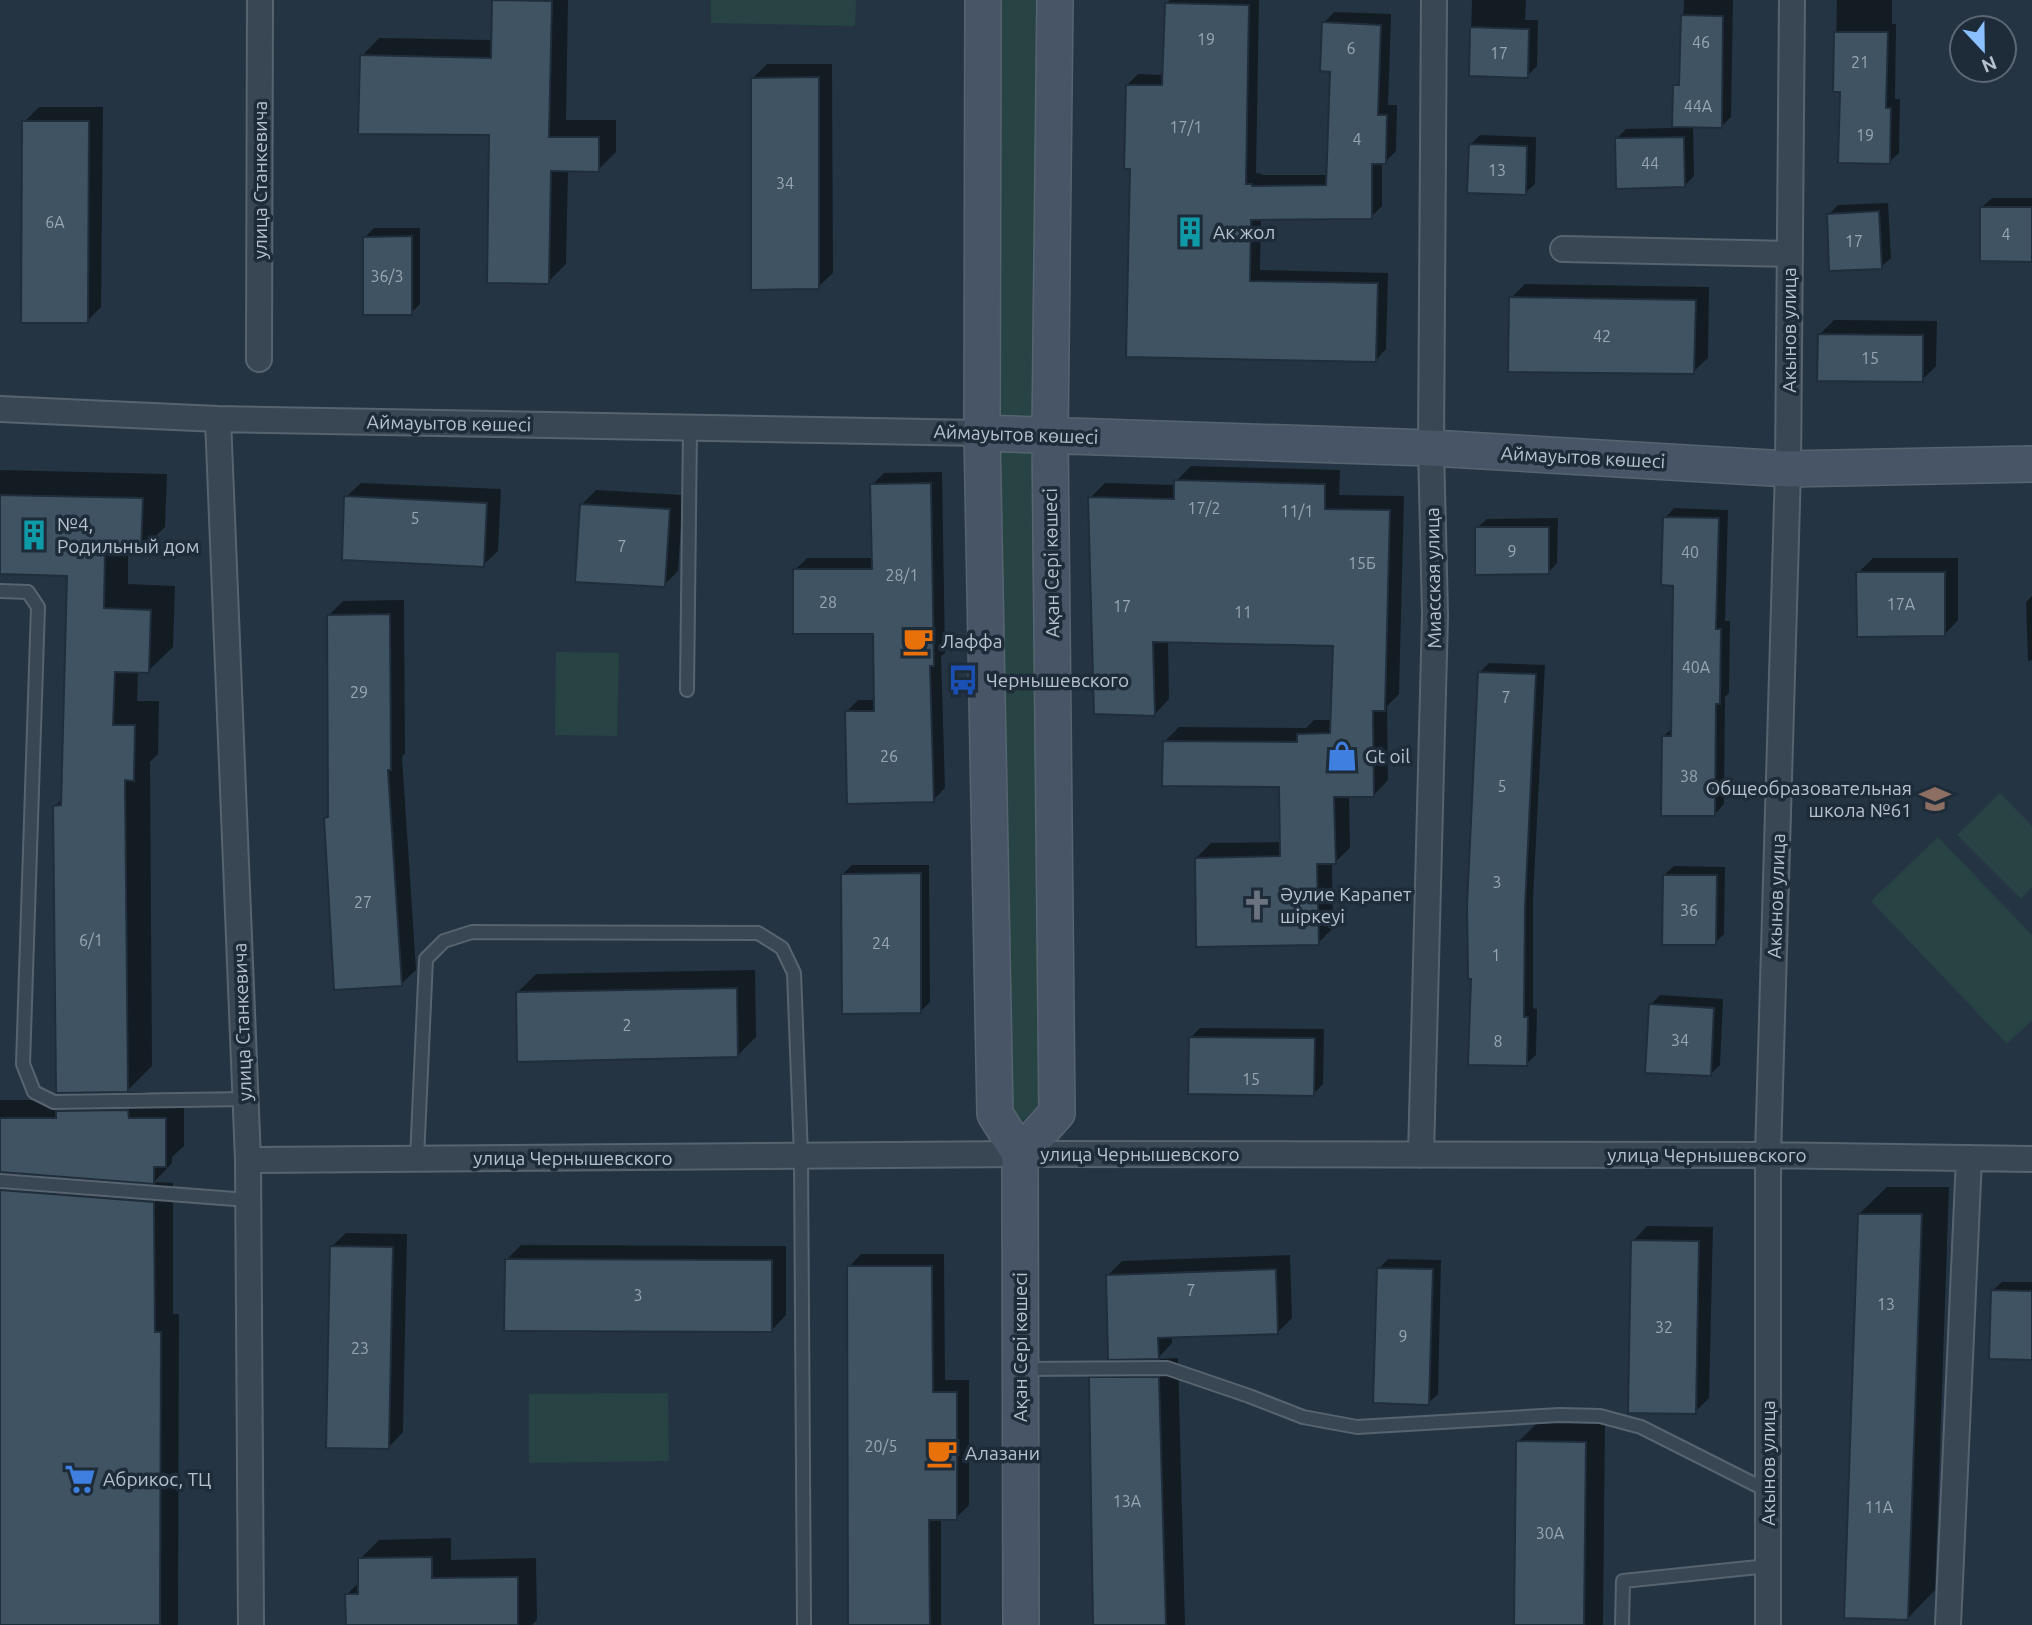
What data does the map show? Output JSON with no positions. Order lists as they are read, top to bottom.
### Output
{
  "streets": {
    "street": [
      "улица Станкевича",
      "Акынов улица",
      "Аймауытов көшесі",
      "Ақан Сері көшесі",
      "Миасская улица",
      "улица Чернышевского"
    ]
  },
  "crossings": [
    ["улица Станкевича", "Аймауытов көшесі"],
    ["улица Станкевича", "улица Чернышевского"],
    ["Акынов улица", "Аймауытов көшесі"],
    ["Акынов улица", "улица Чернышевского"],
    ["Аймауытов көшесі", "Ақан Сері көшесі"],
    ["Аймауытов көшесі", "Миасская улица"],
    ["Ақан Сері көшесі", "улица Чернышевского"],
    ["Миасская улица", "улица Чернышевского"]
  ],
  "places": {
    "building": ["Ак жол", "№4, Родильный дом"],
    "cafe": ["Лаффа", "Алазани"],
    "bus stop": ["Чернышевского"],
    "shop": ["Gt oil"],
    "school or university": ["Общеобразовательная школа №61"],
    "church": ["Әулие Карапет шіркеуі"],
    "supermarket": ["Абрикос, ТЦ"]
  },
  "house_numbers": [
    "19",
    "46",
    "6",
    "17",
    "21",
    "44А",
    "17/1",
    "19",
    "4",
    "44",
    "13",
    "34",
    "6А",
    "4",
    "17",
    "36/3",
    "42",
    "15",
    "17/2",
    "11/1",
    "5",
    "7",
    "9",
    "40",
    "15Б",
    "28/1",
    "28",
    "17А",
    "17",
    "11",
    "40А",
    "29",
    "7",
    "26",
    "38",
    "5",
    "3",
    "27",
    "36",
    "6/1",
    "24",
    "1",
    "2",
    "34",
    "8",
    "15",
    "7",
    "3",
    "13",
    "32",
    "9",
    "23",
    "20/5",
    "13А",
    "11А",
    "30А"
  ],
  "north": "bottom"
}
